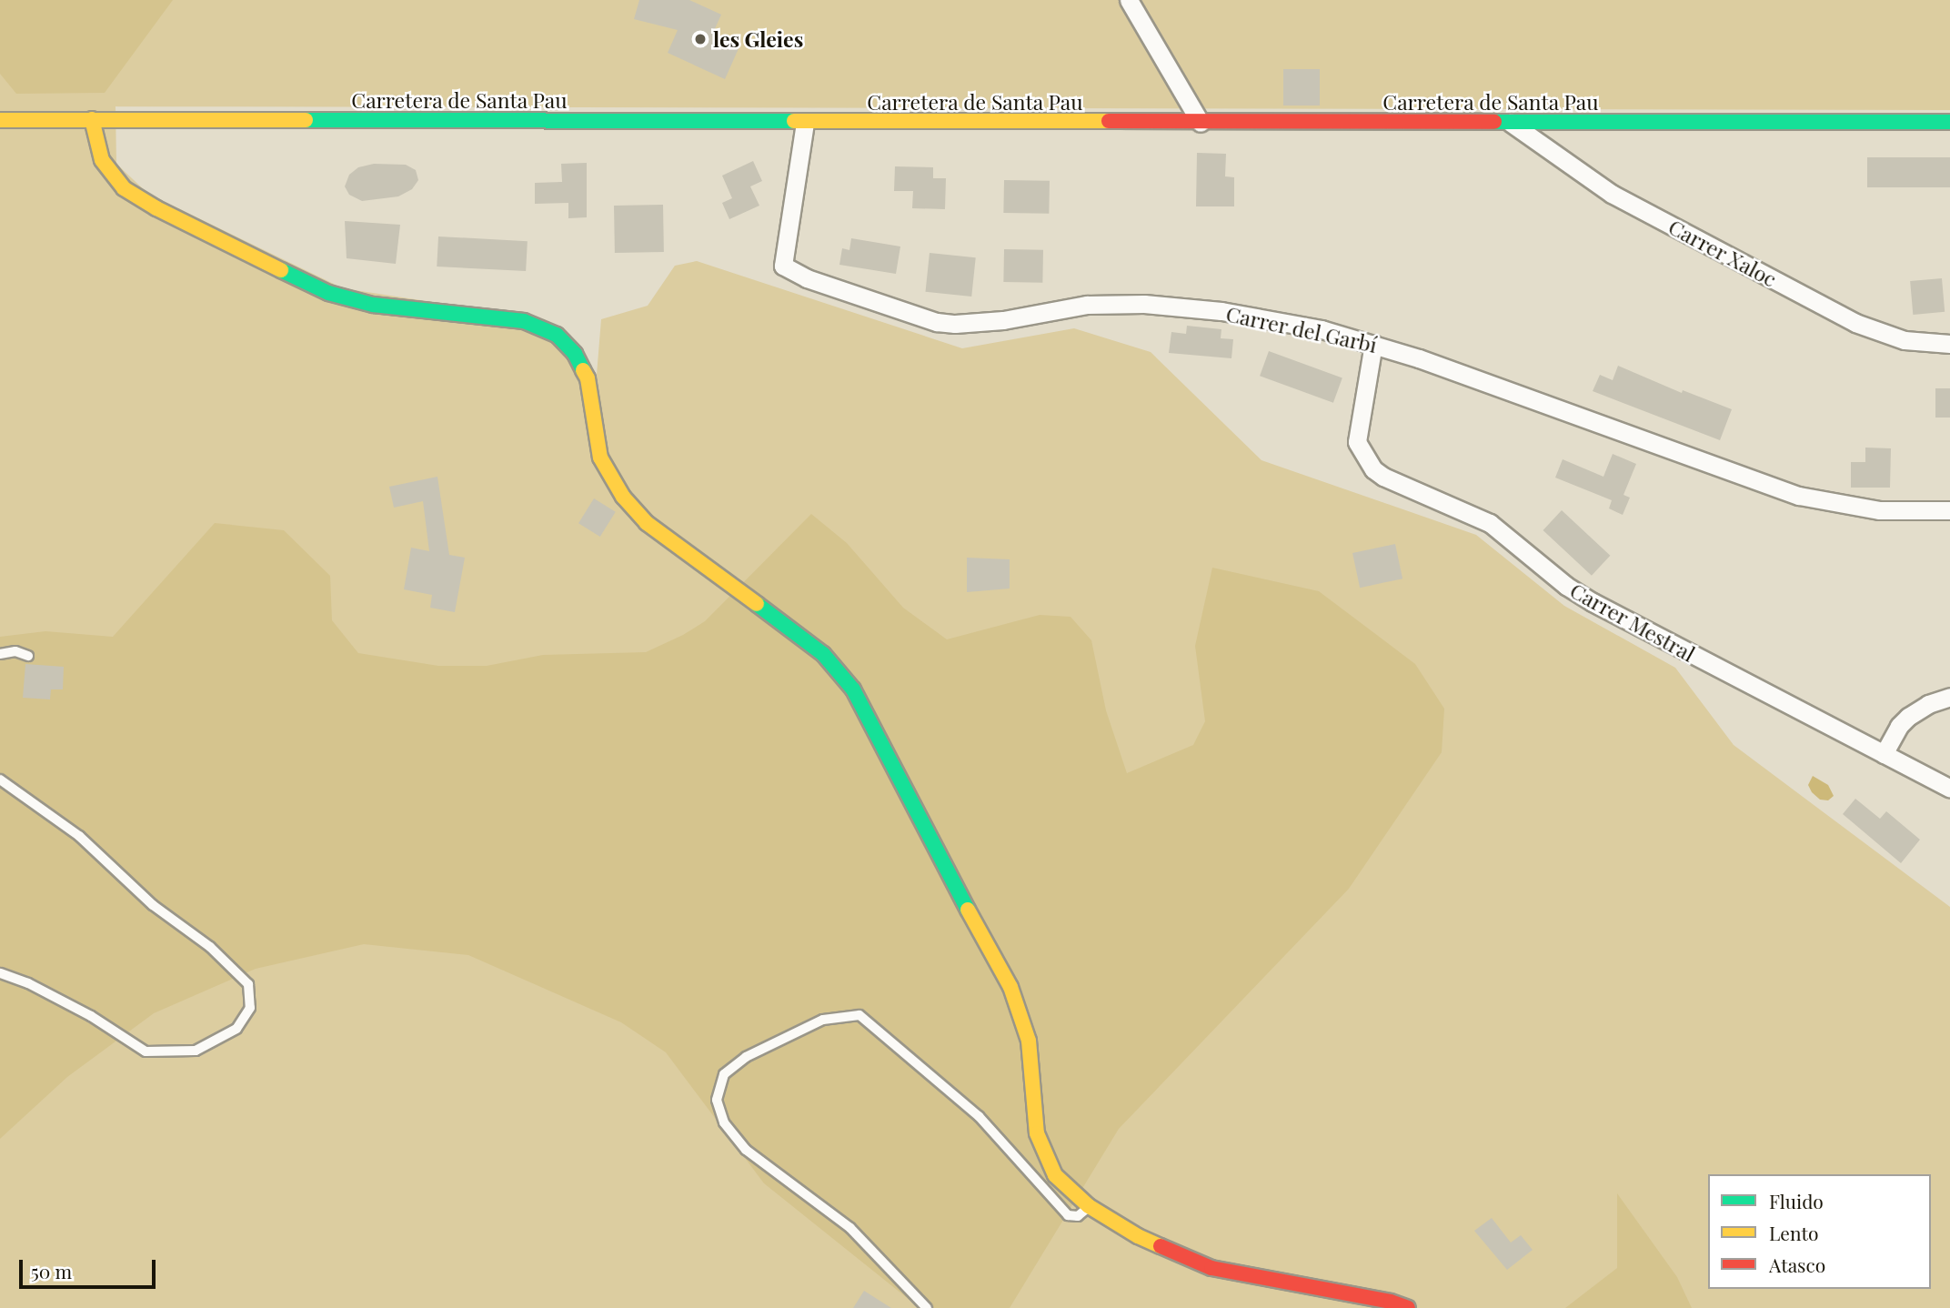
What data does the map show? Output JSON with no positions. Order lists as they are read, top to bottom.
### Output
{
  "streets": {
    "main road": ["Carretera de Santa Pau"],
    "street": ["Carrer Xaloc", "Carrer del Garbí", "Carrer Mestral"]
  },
  "crossings": [
    ["Carretera de Santa Pau", "Carrer Xaloc"],
    ["Carretera de Santa Pau", "Carrer del Garbí"],
    ["Carrer del Garbí", "Carrer Mestral"]
  ],
  "places": ["les Gleies"],
  "legend": ["Fluido", "Lento", "Atasco"],
  "scale_bar": "50 m"
}
